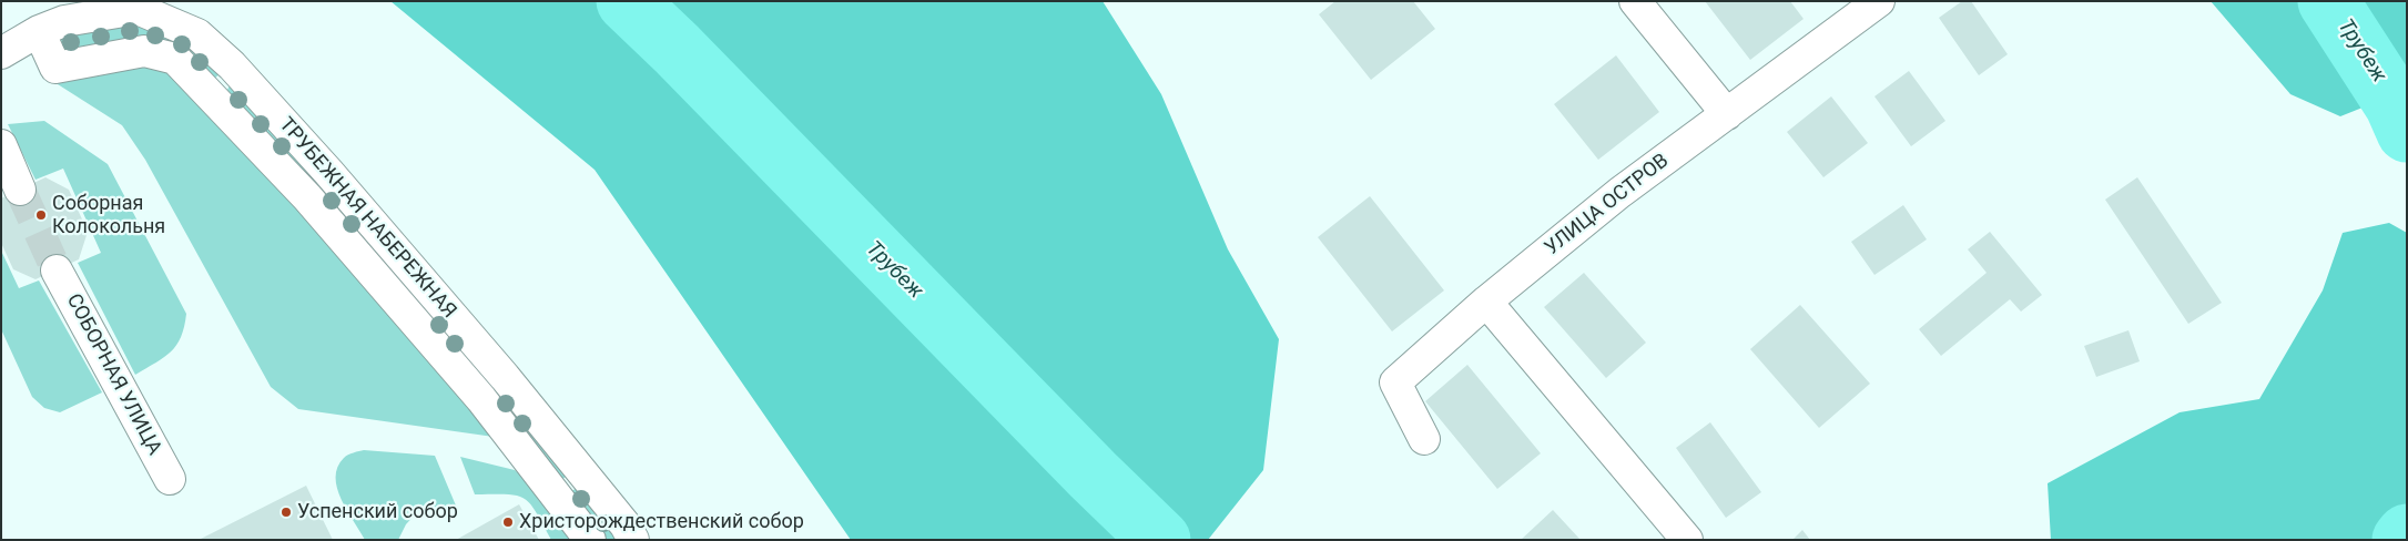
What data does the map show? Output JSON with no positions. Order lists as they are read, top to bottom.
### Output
{
  "streets": {
    "street": ["УЛИЦА ОСТРОВ", "ТРУБЕЖНАЯ НАБЕРЕЖНАЯ", "СОБОРНАЯ УЛИЦА"]
  },
  "water": ["Трубеж"],
  "places": ["Соборная Колокольня", "Успенский собор", "Христорождественский собор"]
}
